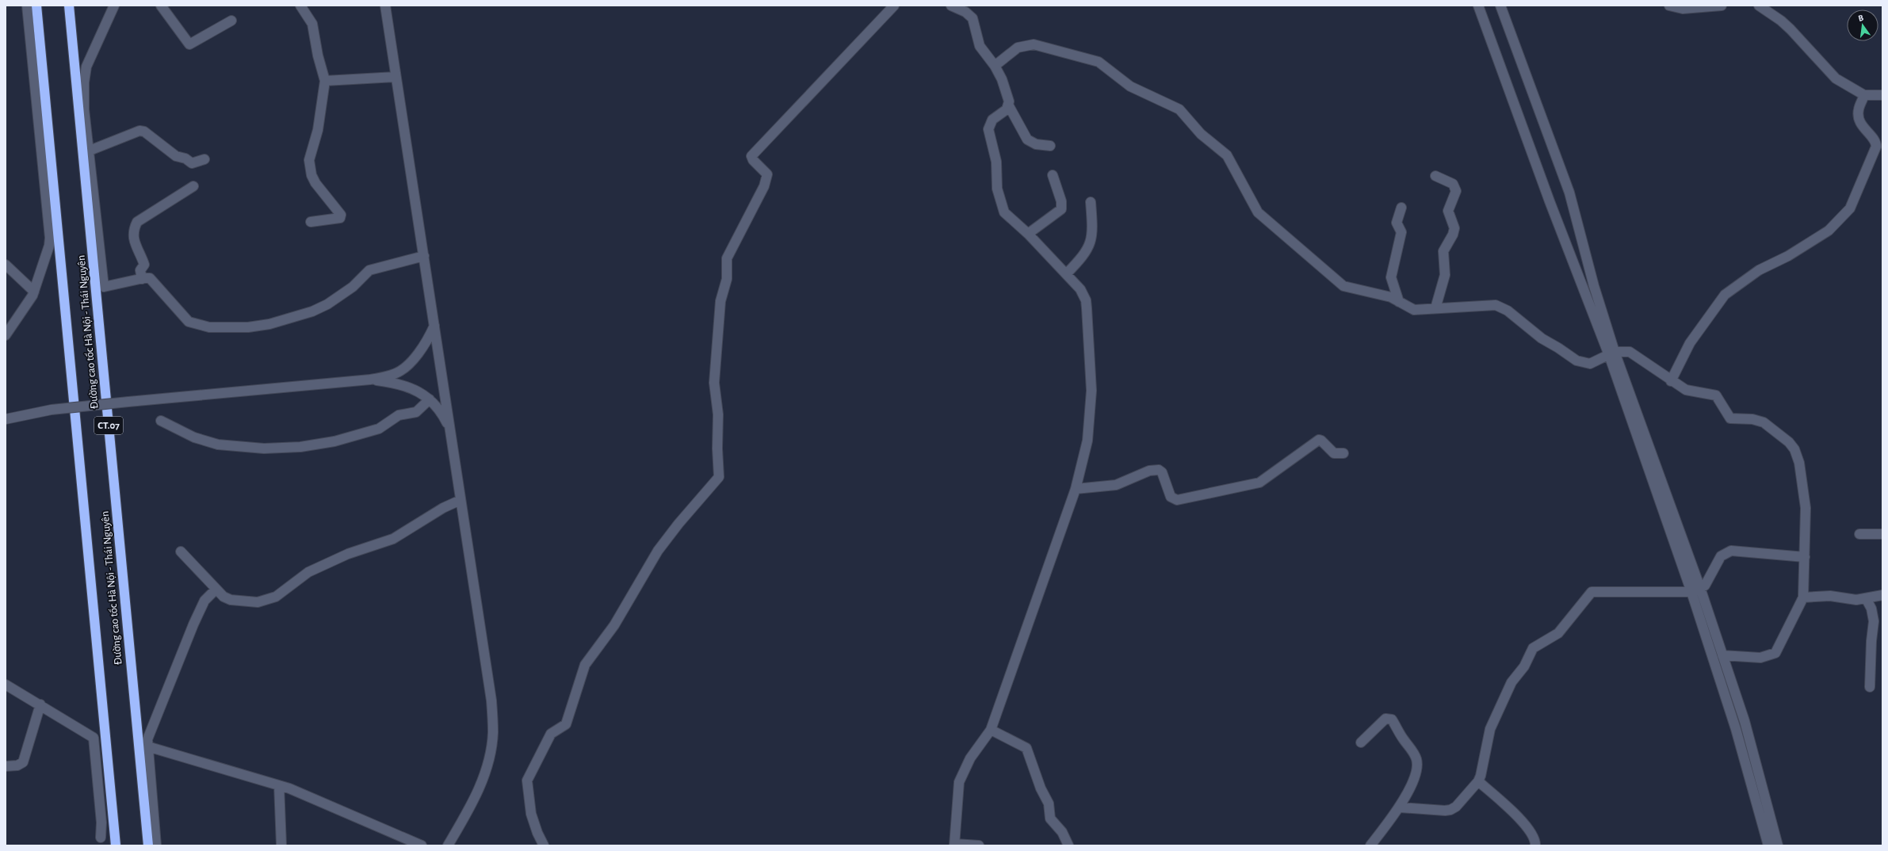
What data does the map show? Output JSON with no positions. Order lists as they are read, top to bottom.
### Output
{
  "streets": {
    "highway": ["Đường cao tốc Hà Nội - Thái Nguyên", "CT.07"]
  },
  "north": "top"
}
